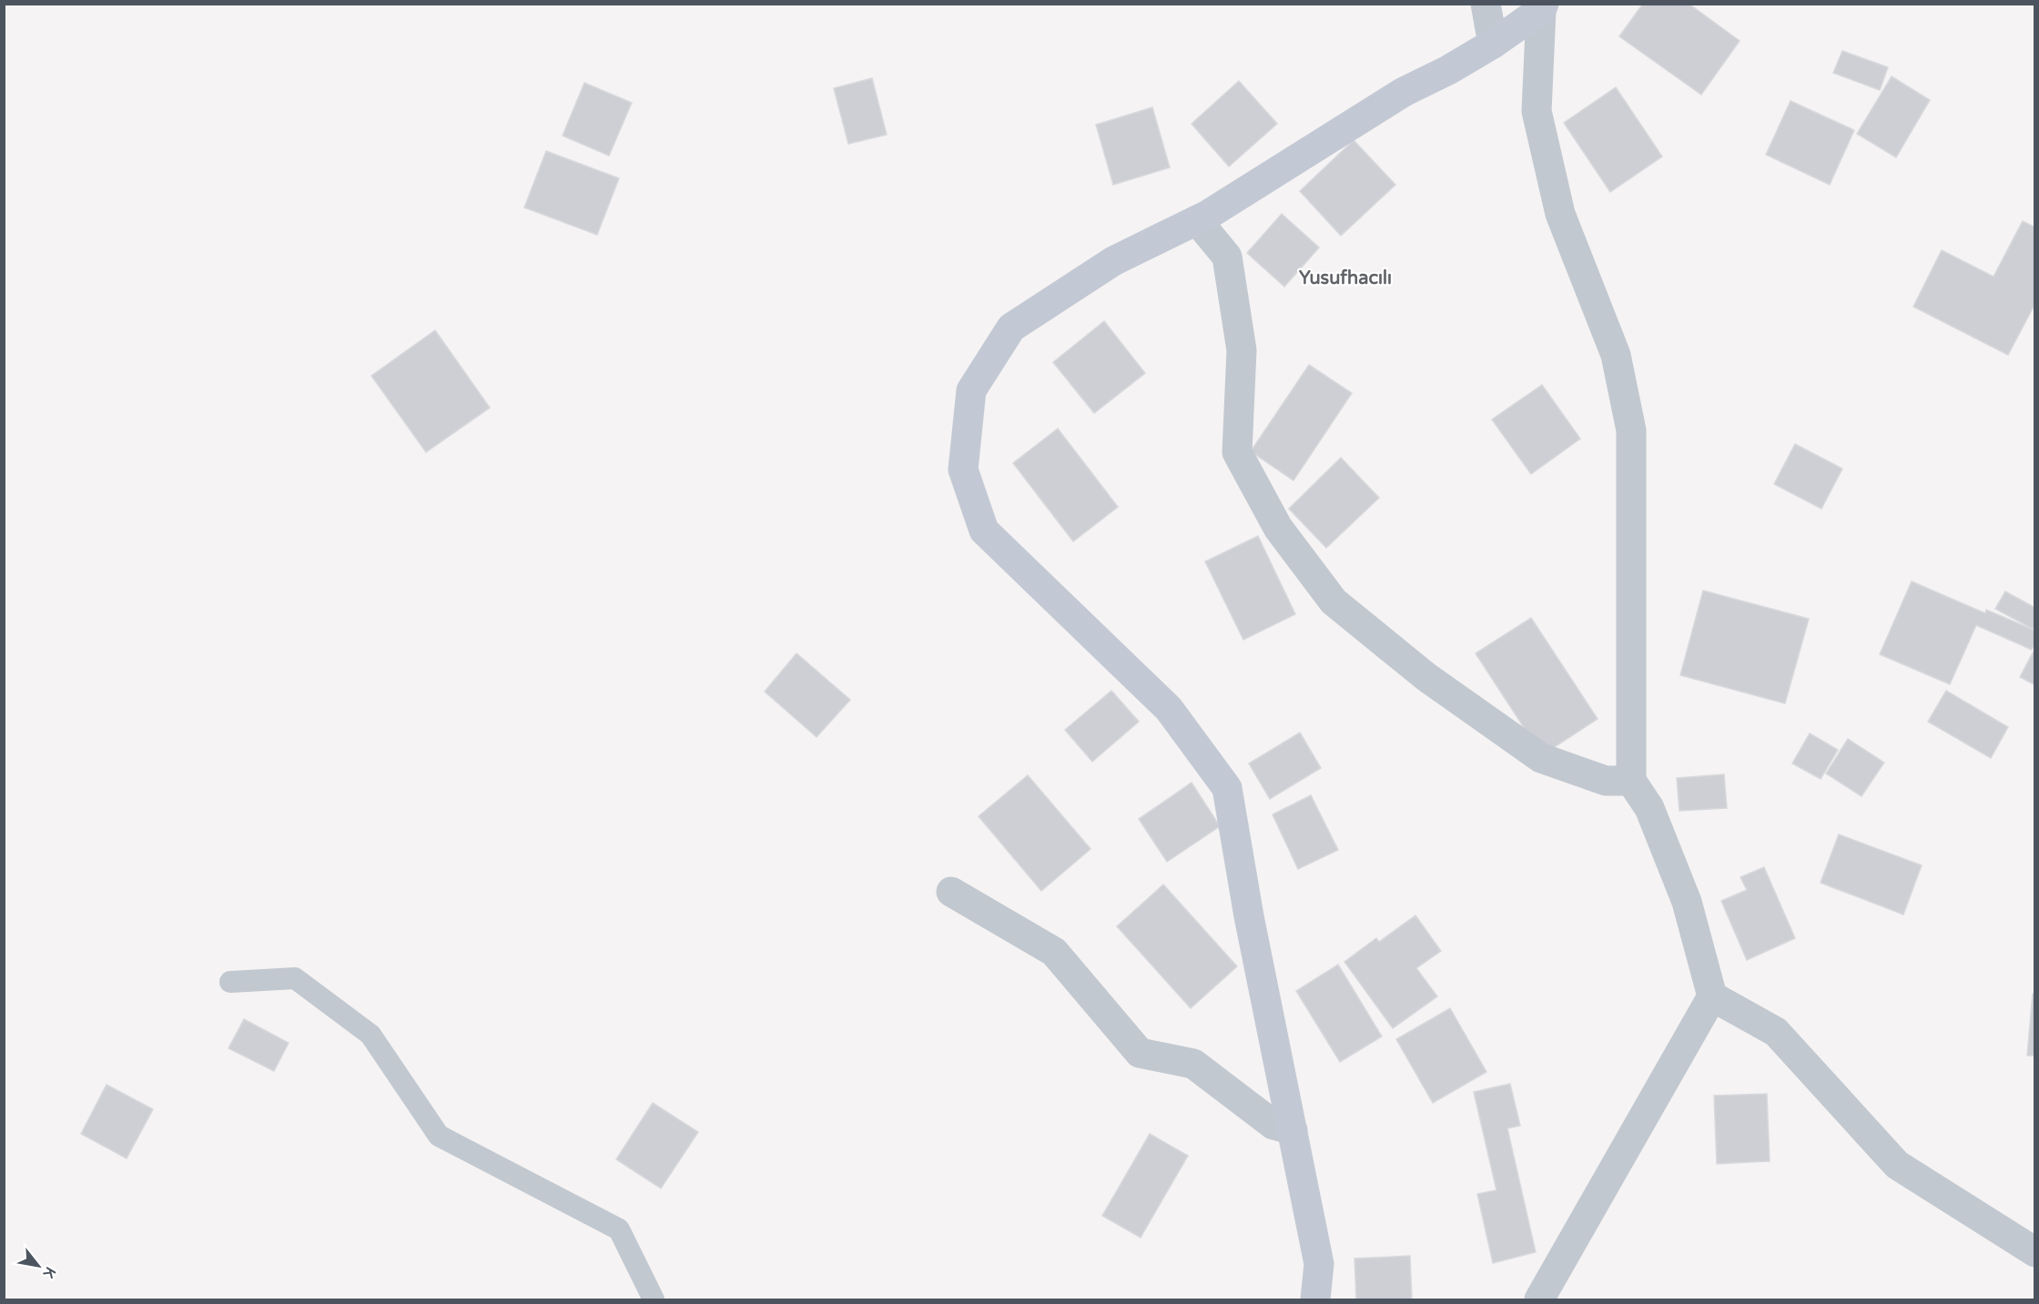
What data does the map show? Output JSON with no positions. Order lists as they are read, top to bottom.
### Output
{
  "districts": ["Yusufhacılı"],
  "north": "bottom right"
}
